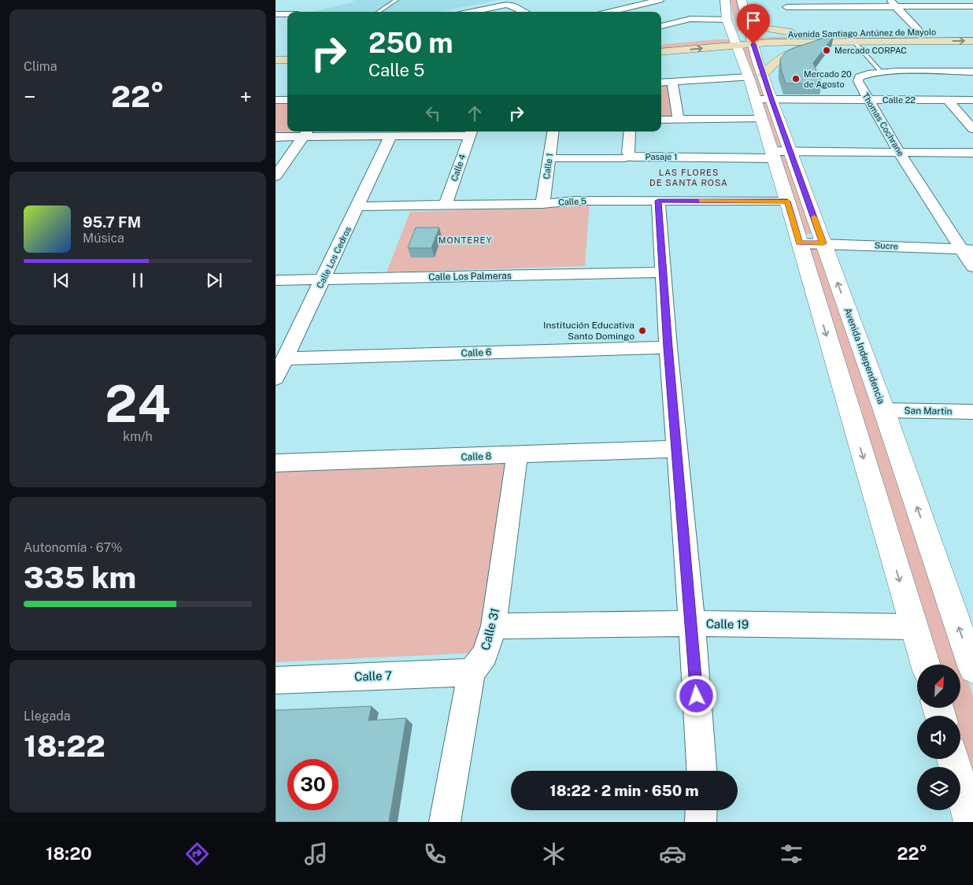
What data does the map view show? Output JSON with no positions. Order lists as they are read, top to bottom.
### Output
{
  "streets": {
    "main road": ["Avenida Santiago Antúnez de Mayolo"],
    "street": [
      "Calle 22",
      "Thomas Cochrane",
      "Pasaje 1",
      "Calle 1",
      "Calle 4",
      "Calle 5",
      "Sucre",
      "Calle Los Cedros",
      "Calle Los Palmeras",
      "Calle 6",
      "Avenida Independencia",
      "San Martin",
      "Calle 8",
      "Calle 19",
      "Calle 31",
      "Calle 7"
    ]
  },
  "crossings": [
    ["Avenida Santiago Antúnez de Mayolo", "Avenida Independencia"],
    ["Calle 22", "Thomas Cochrane"],
    ["Calle 22", "Avenida Independencia"],
    ["Thomas Cochrane", "Pasaje 1"],
    ["Thomas Cochrane", "Sucre"],
    ["Pasaje 1", "Calle 1"],
    ["Pasaje 1", "Avenida Independencia"],
    ["Calle 1", "Calle 5"],
    ["Calle 4", "Calle 5"],
    ["Calle 5", "Calle Los Cedros"],
    ["Calle 5", "Avenida Independencia"],
    ["Sucre", "Avenida Independencia"],
    ["Calle Los Cedros", "Calle Los Palmeras"],
    ["Calle Los Cedros", "Calle 6"],
    ["Avenida Independencia", "San Martin"],
    ["Avenida Independencia", "Calle 19"],
    ["Calle 8", "Calle 31"],
    ["Calle 19", "Calle 31"],
    ["Calle 31", "Calle 7"]
  ],
  "districts": ["LAS FLORES DE SANTA ROSA", "MONTEREY"],
  "places": ["Mercado CORPAC", "Mercado 20 de Agosto", "Institución Educativa Santo Domingo"],
  "north": "top right",
  "page": {
    "tile": [
      "Clima",
      ["24", "km/h"],
      ["Autonomía · 67%", "335 km"],
      ["Llegada", "18:22"]
    ],
    "turn": ["250 m", "Calle 5"],
    "heat": ["−", "22°", "+"],
    "song": ["95.7 FM", "Música"],
    "limit": "30",
    "trip": "18:22 · 2 min · 650 m",
    "tabs": ["18:20", "22°"]
  }
}
